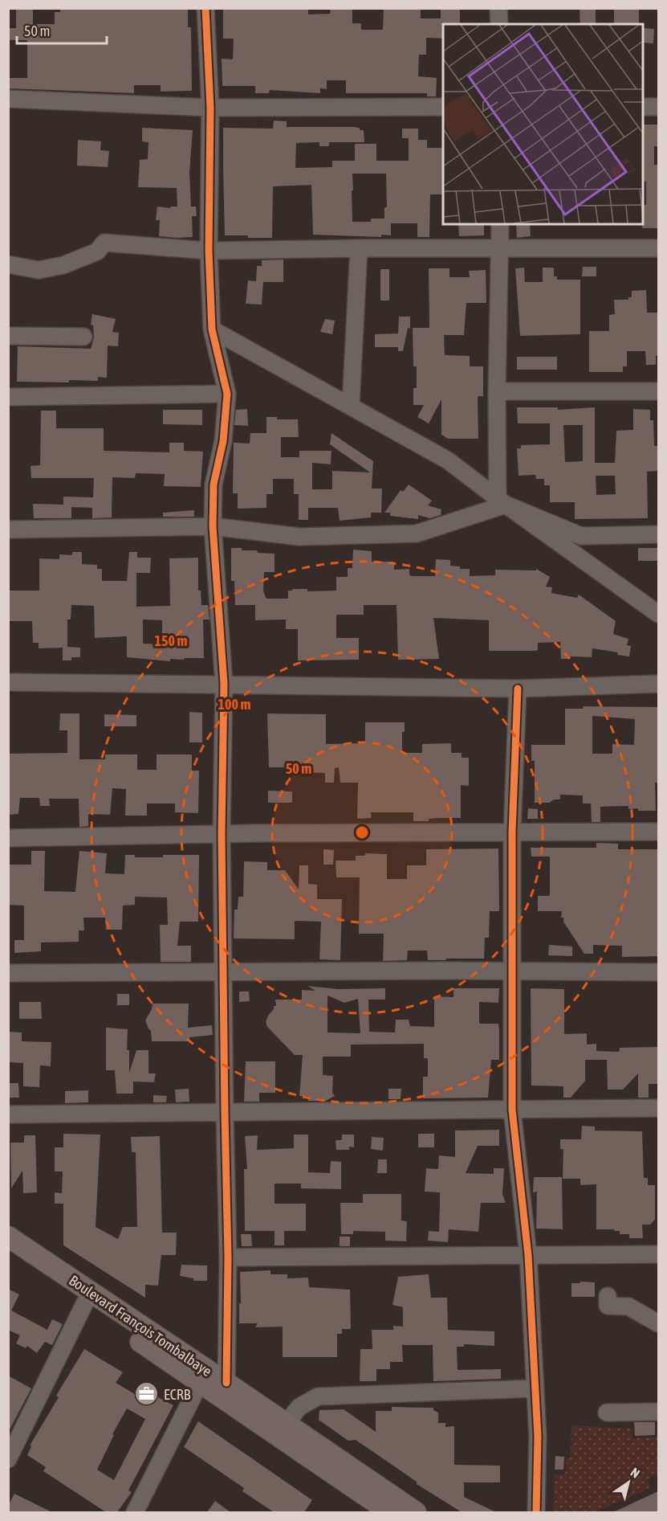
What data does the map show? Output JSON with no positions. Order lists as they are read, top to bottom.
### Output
{
  "streets": {
    "main road": ["Boulevard François Tombalbaye"]
  },
  "places": {
    "office": ["ECRB"]
  },
  "scale_bar": "50 m",
  "north": "top right",
  "rings": ["150 m", "100 m", "50 m"]
}
